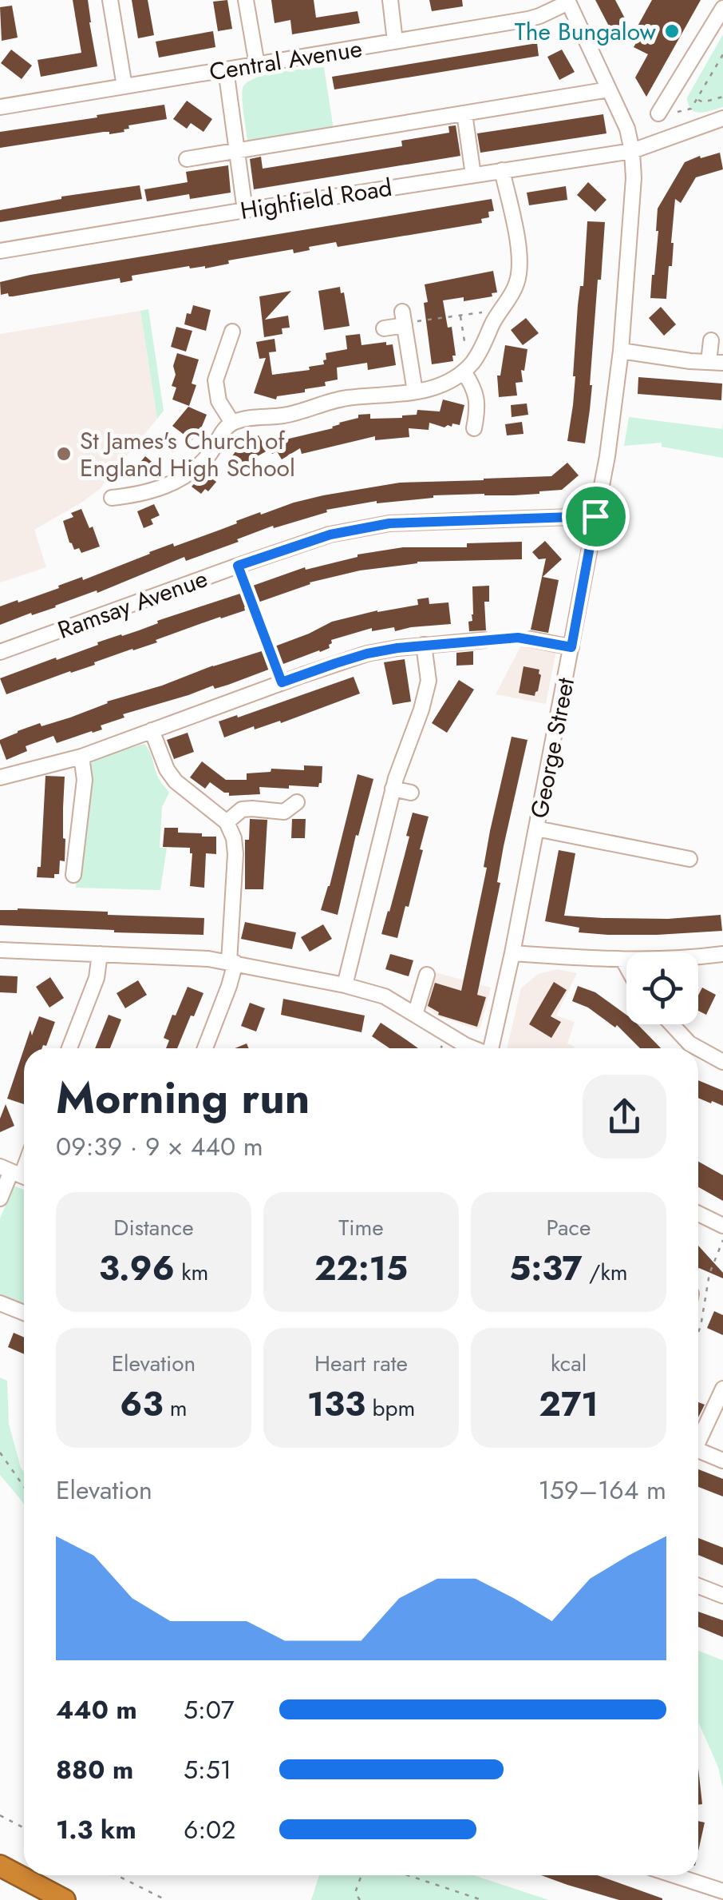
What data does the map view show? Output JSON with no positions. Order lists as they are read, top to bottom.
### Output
{
  "streets": {
    "street": [
      "Central Avenue",
      "Highfield Road",
      "Ramsay Avenue",
      "George Street"
    ]
  },
  "crossings": [
    ["Central Avenue", "George Street"],
    ["Highfield Road", "George Street"],
    ["Ramsay Avenue", "George Street"]
  ],
  "places": ["The Bungalow", "St James's Church of England High School"],
  "page": {
    "heading": ["Morning run", "09:39 · 9 × 440 m"],
    "stats": [
      ["Distance", "3.96 km"],
      ["Time", "22:15"],
      ["Pace", "5:37 /km"],
      ["Elevation", "63 m"],
      ["Heart rate", "133 bpm"],
      ["kcal", "271"]
    ],
    "chart": ["Elevation", "159–164 m"],
    "list": [
      {
        "name": "440 m",
        "note": "5:07"
      },
      {
        "name": "880 m",
        "note": "5:51"
      },
      {
        "name": "1.3 km",
        "note": "6:02"
      }
    ]
  }
}
